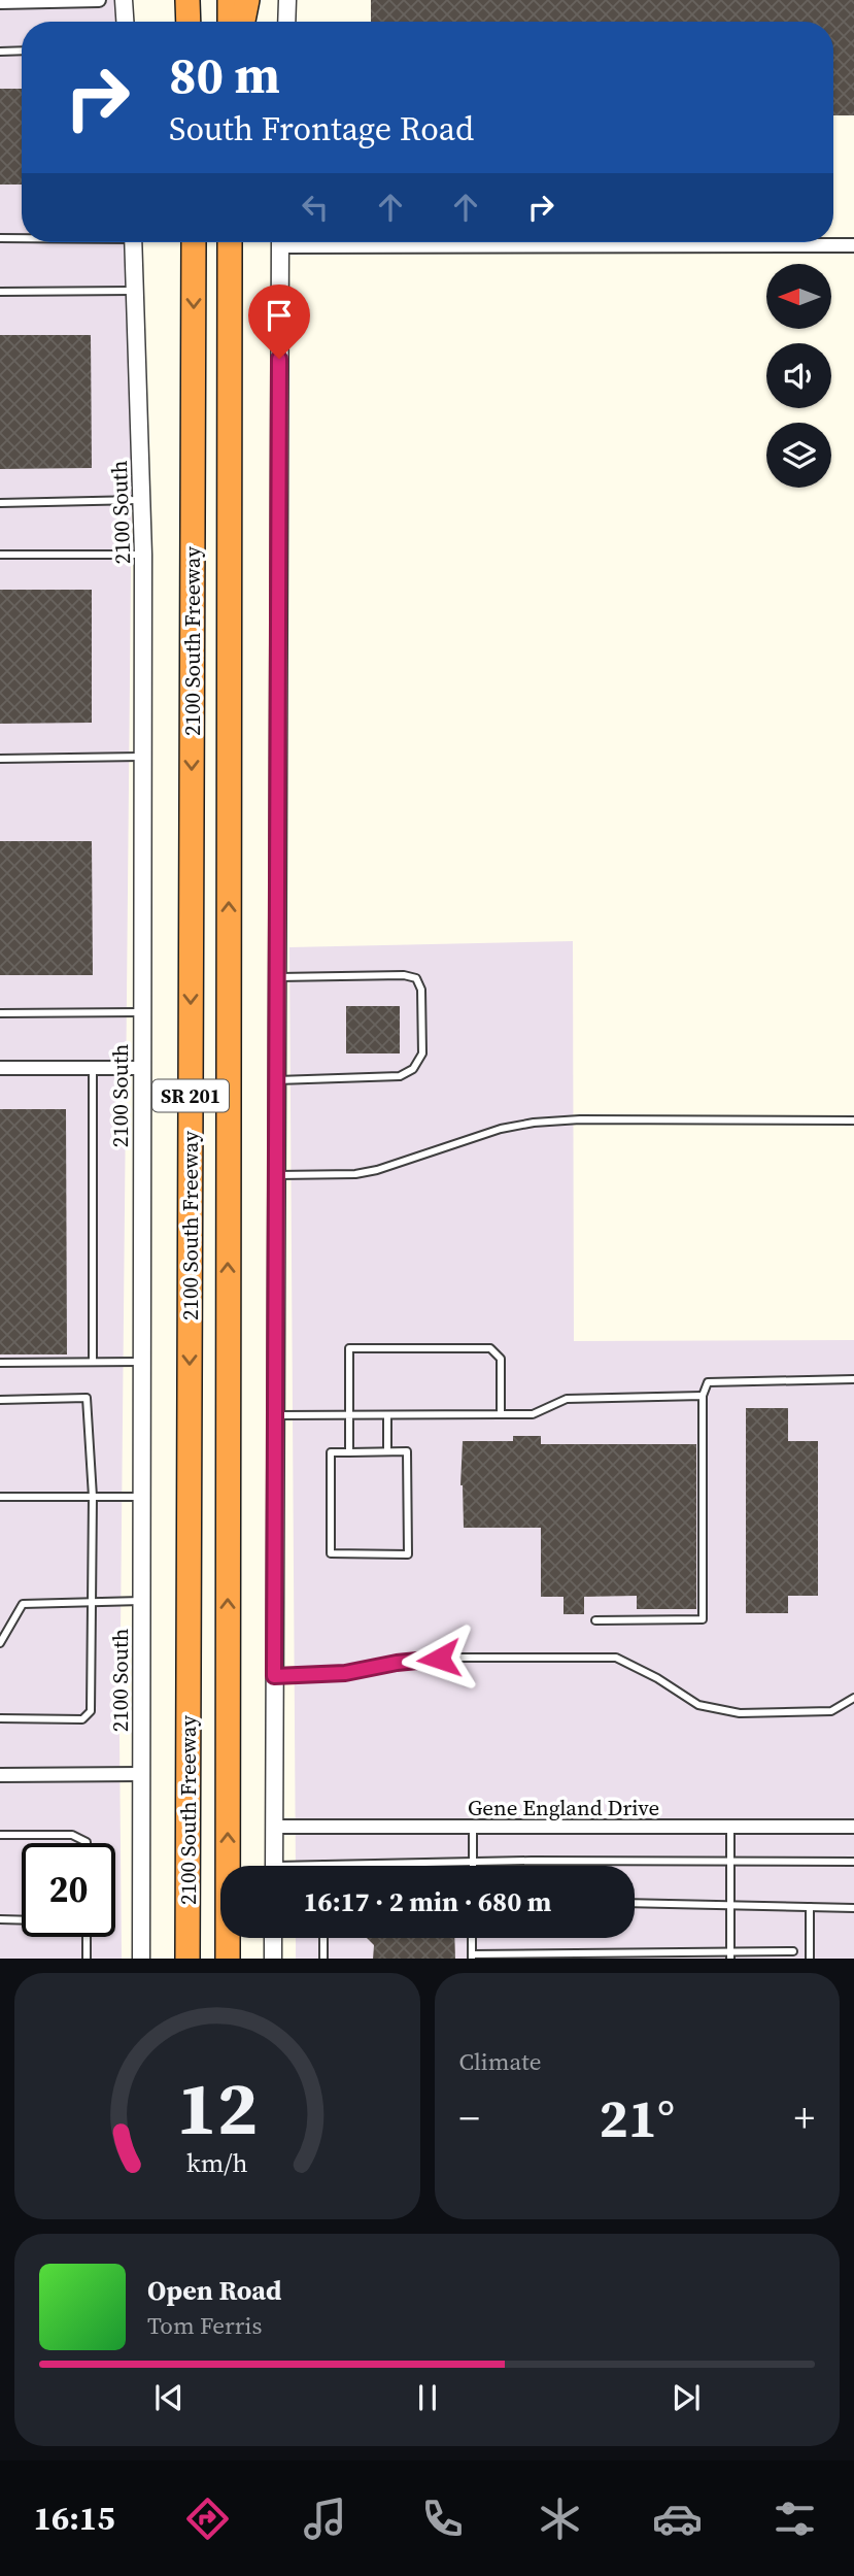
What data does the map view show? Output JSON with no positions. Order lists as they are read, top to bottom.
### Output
{
  "streets": {
    "highway": ["2100 South Freeway", "SR 201"],
    "street": ["2100 South", "Gene England Drive"]
  },
  "north": "left",
  "page": {
    "turn": ["80 m", "South Frontage Road"],
    "limit": "20",
    "trip": "16:17 · 2 min · 680 m",
    "tile": "Climate",
    "heat": ["−", "21°", "+"],
    "song": ["Open Road", "Tom Ferris"],
    "tabs": "16:15",
    "gauge": ["12", "km/h"]
  }
}
